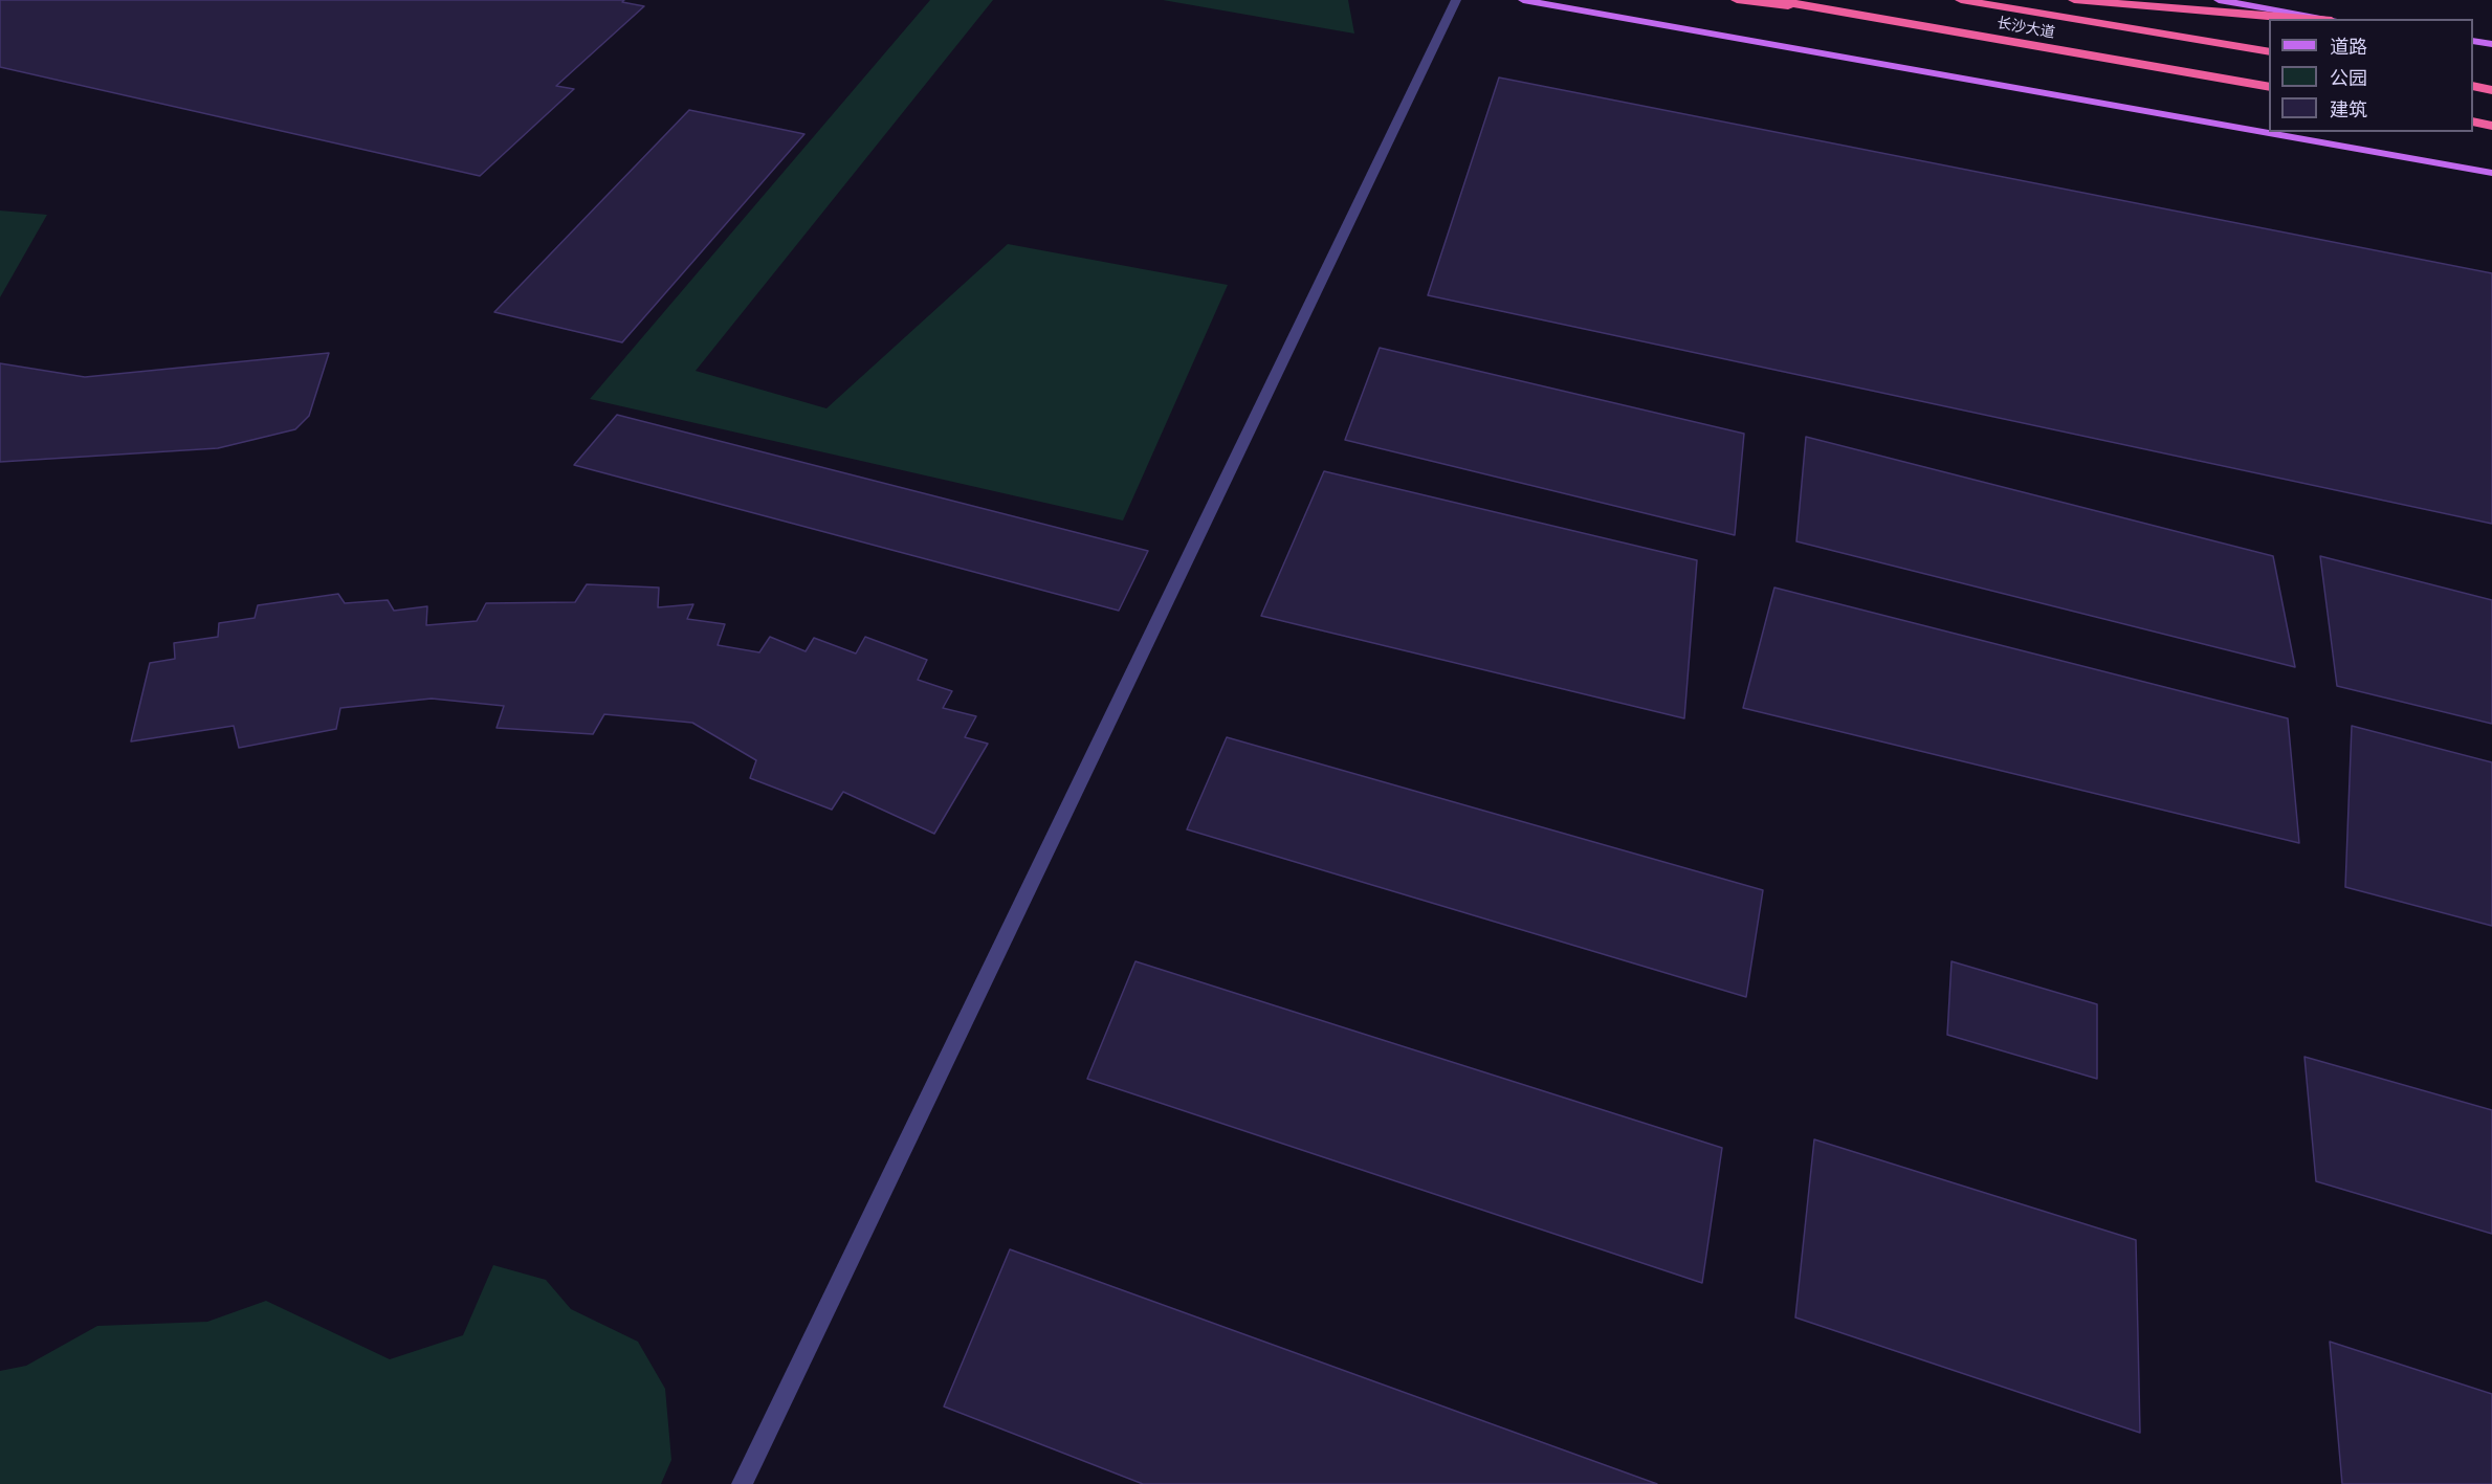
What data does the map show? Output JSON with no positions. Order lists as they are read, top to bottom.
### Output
{
  "streets": {
    "highway": ["长沙大道"]
  },
  "legend": ["道路", "公园", "建筑"]
}
